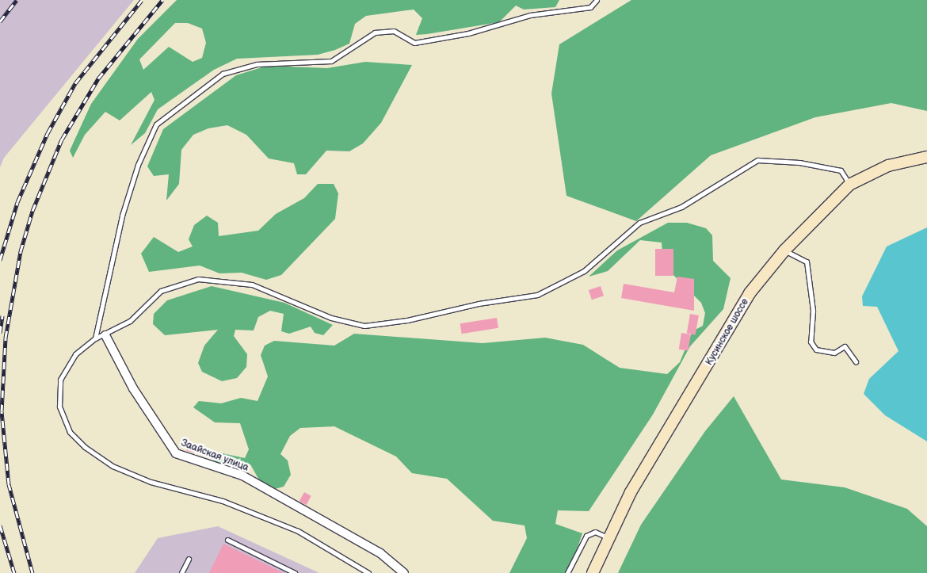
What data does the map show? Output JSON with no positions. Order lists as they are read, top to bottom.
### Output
{
  "streets": {
    "main road": ["Кусинское шоссе"],
    "street": ["Заайская улица"]
  }
}
